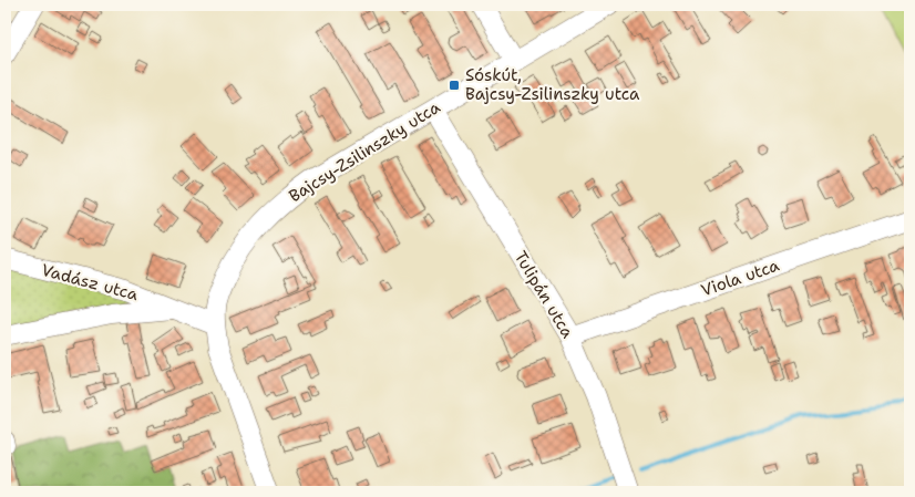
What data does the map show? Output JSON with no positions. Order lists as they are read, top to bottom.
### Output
{
  "streets": {
    "street": [
      "Bajcsy-Zsilinszky utca",
      "Viola utca",
      "Vadász utca",
      "Tulipán utca"
    ]
  },
  "crossings": [
    ["Bajcsy-Zsilinszky utca", "Vadász utca"],
    ["Bajcsy-Zsilinszky utca", "Tulipán utca"],
    ["Viola utca", "Tulipán utca"]
  ],
  "places": {
    "transit": ["Sóskút, Bajcsy-Zsilinszky utca"]
  }
}
